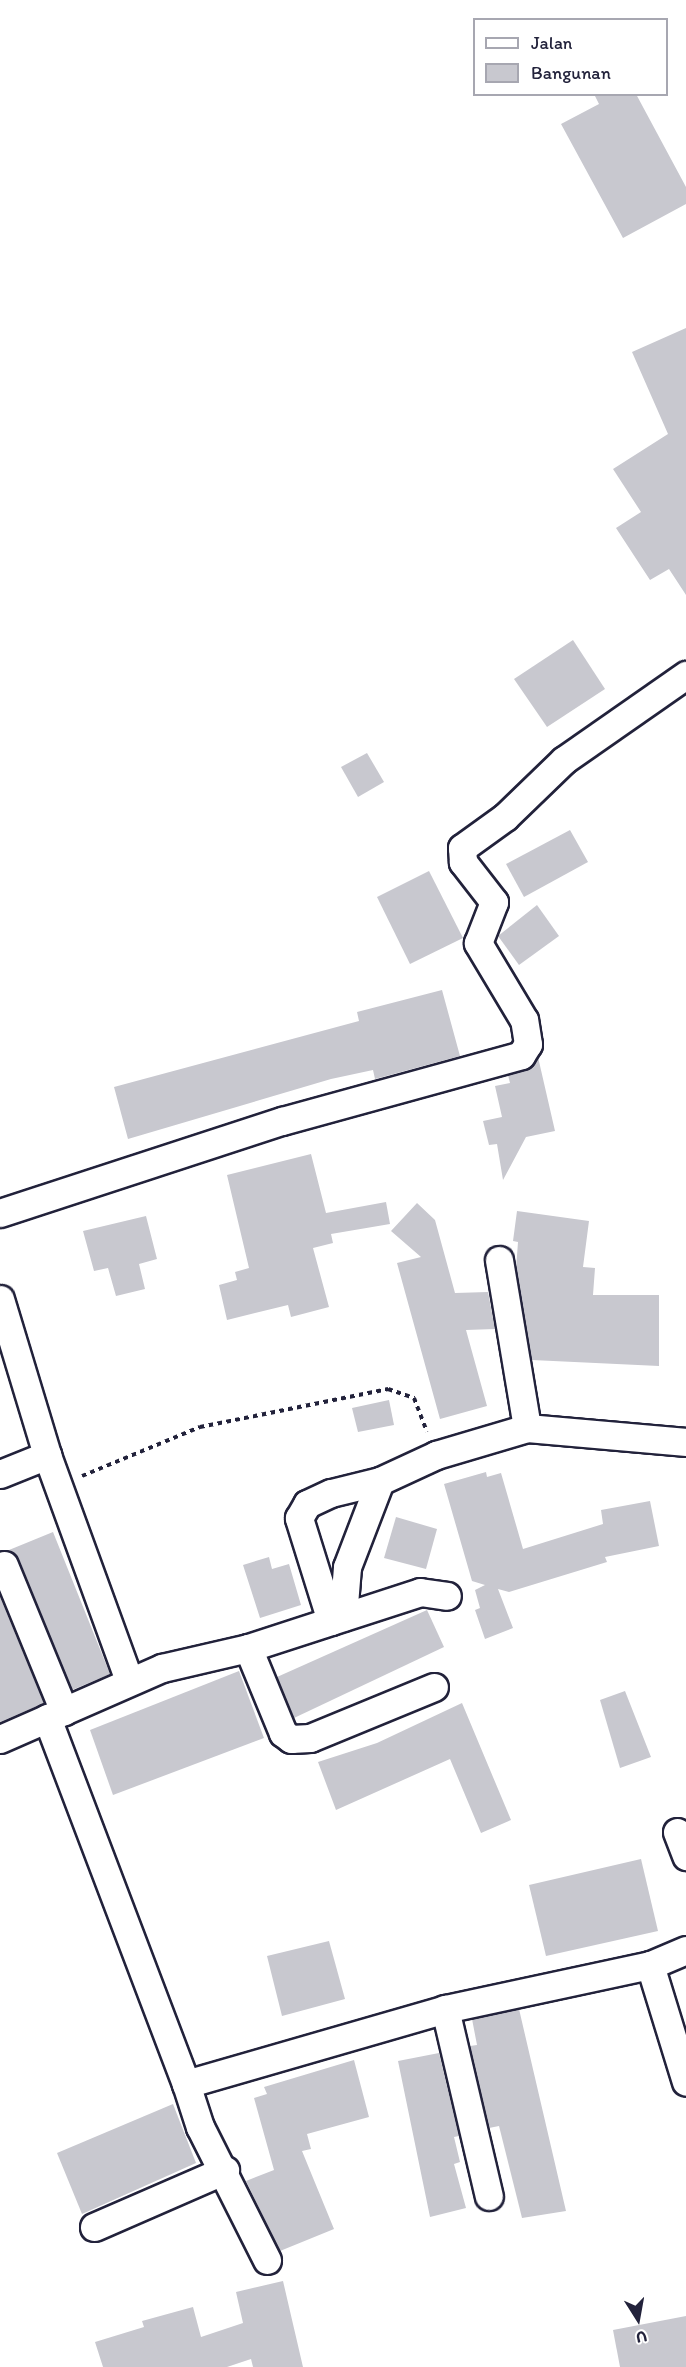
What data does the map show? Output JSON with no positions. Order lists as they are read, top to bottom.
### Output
{
  "legend": ["Jalan", "Bangunan"],
  "north": "bottom"
}
